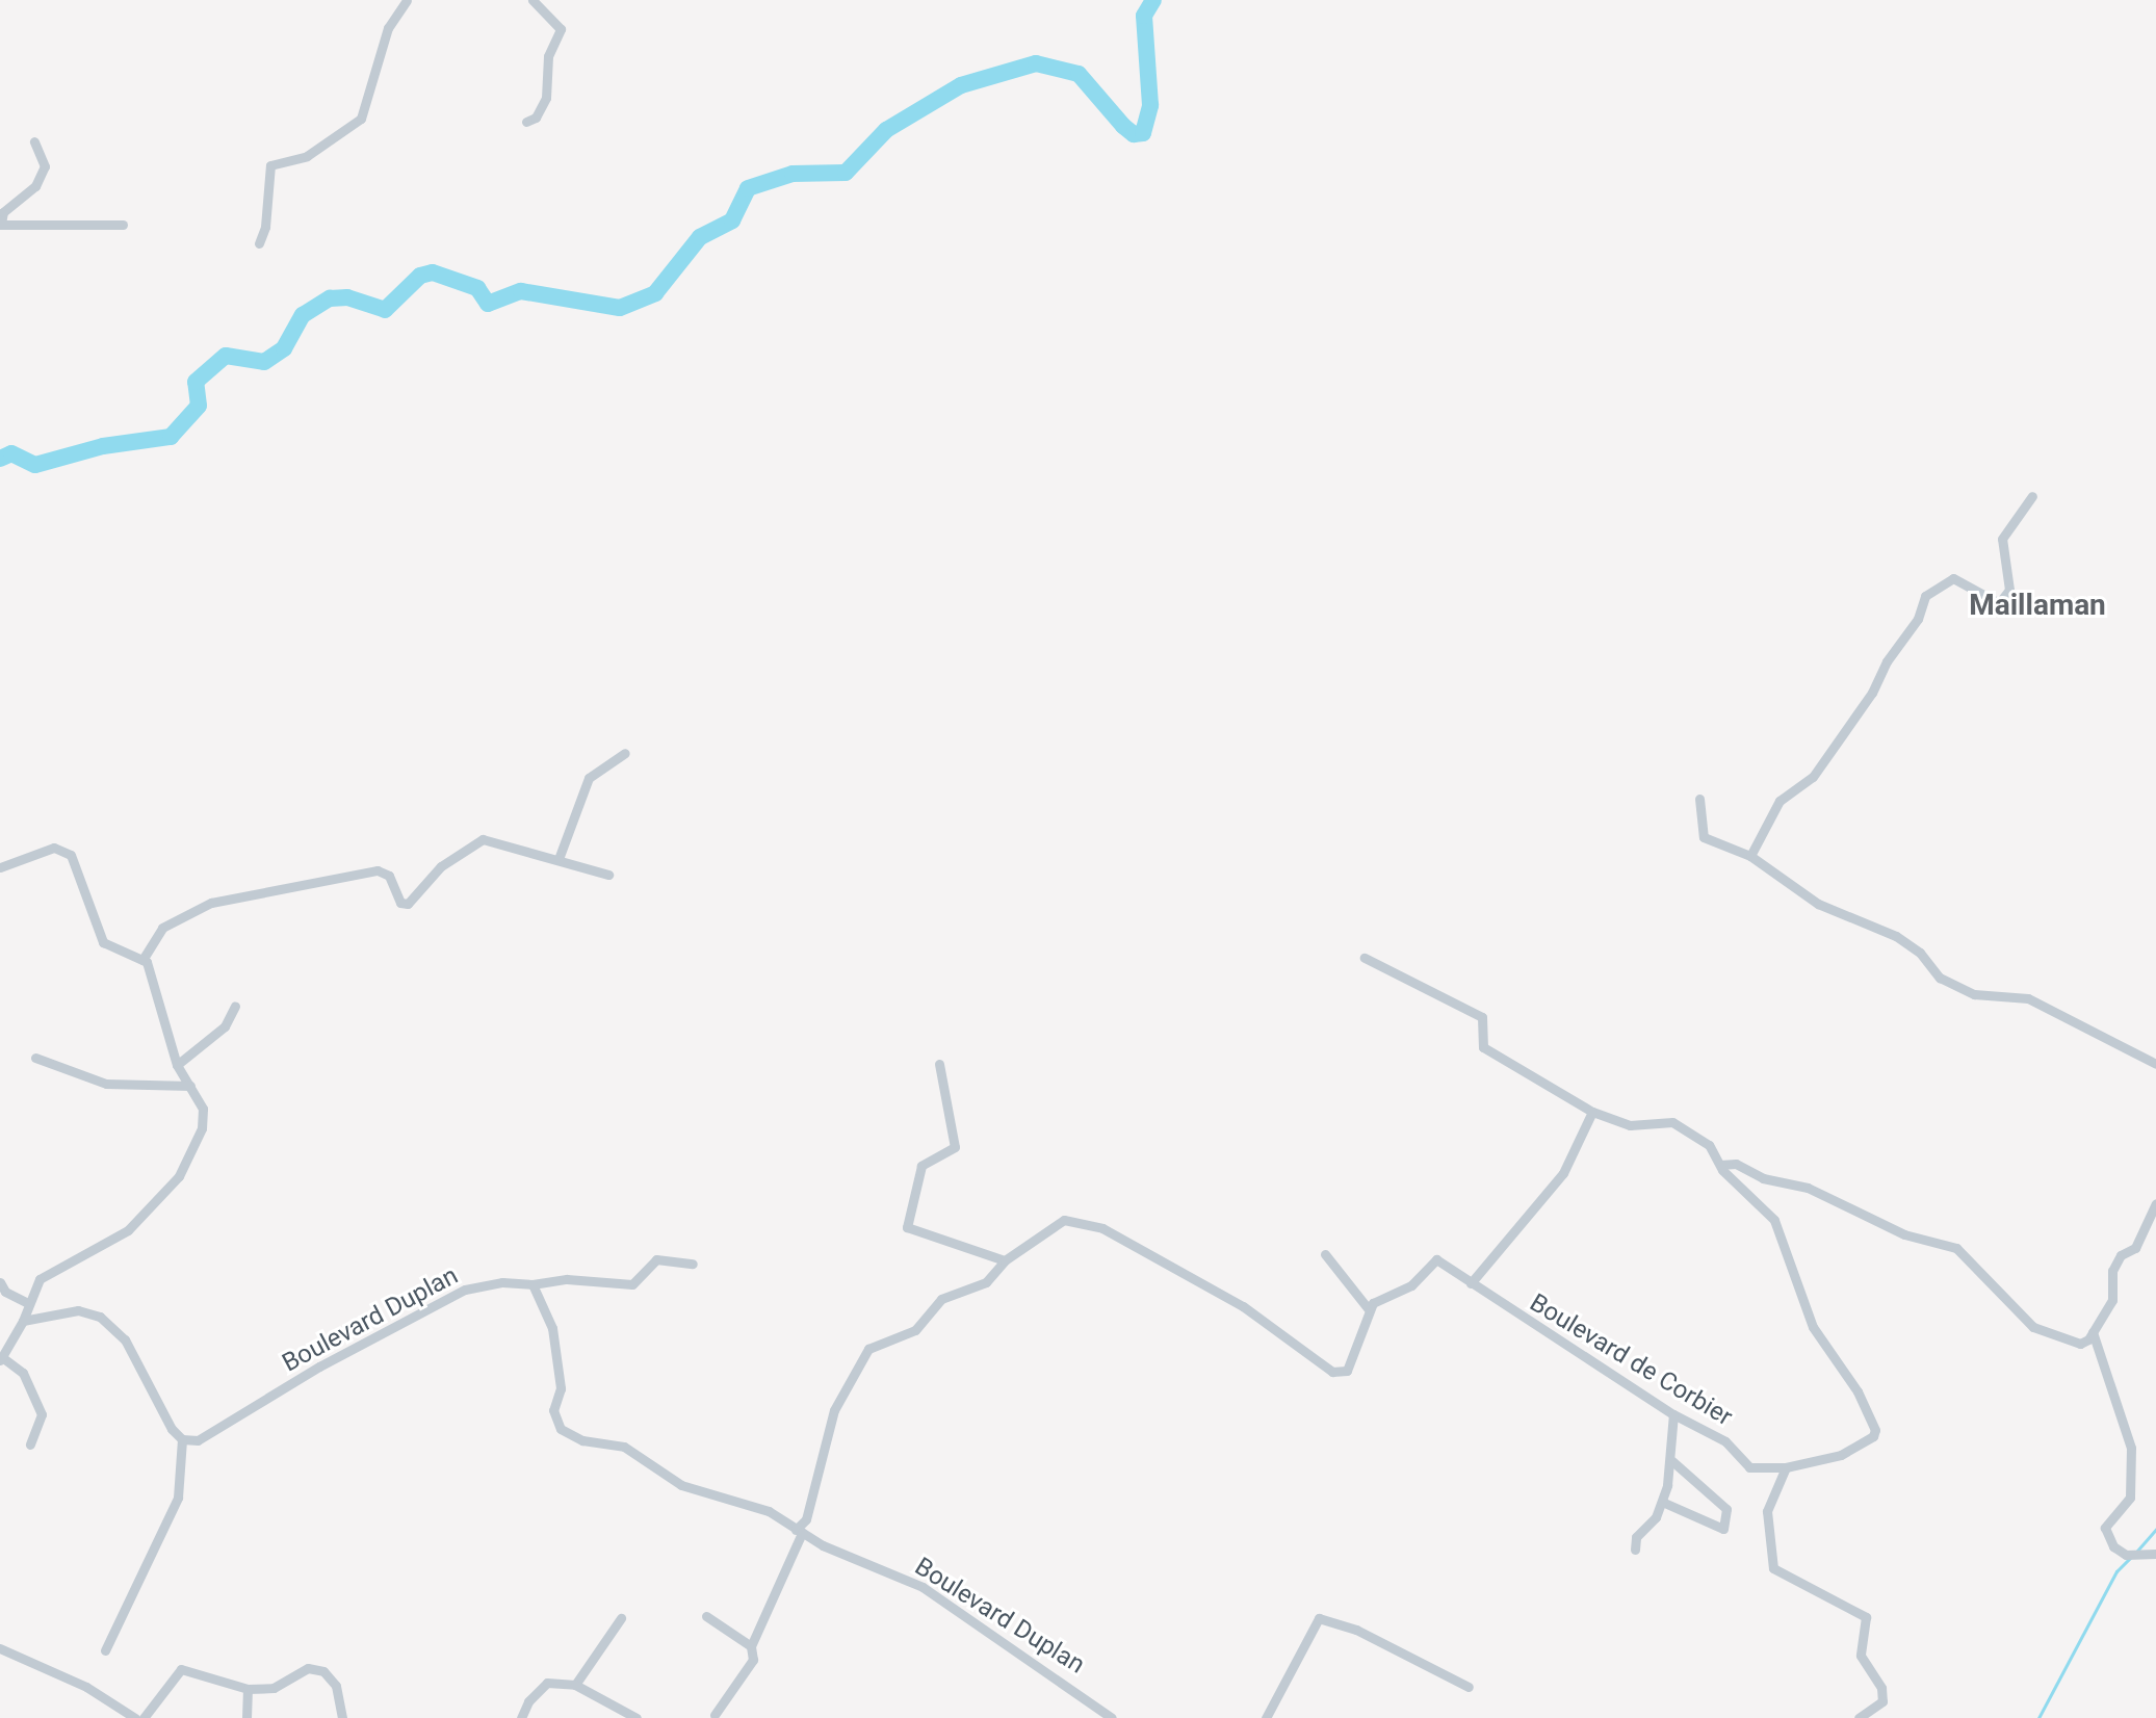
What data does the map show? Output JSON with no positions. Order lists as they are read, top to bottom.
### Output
{
  "streets": {
    "street": ["Boulevard Duplan", "Boulevard de Corbier"]
  },
  "districts": ["Maillaman"]
}
